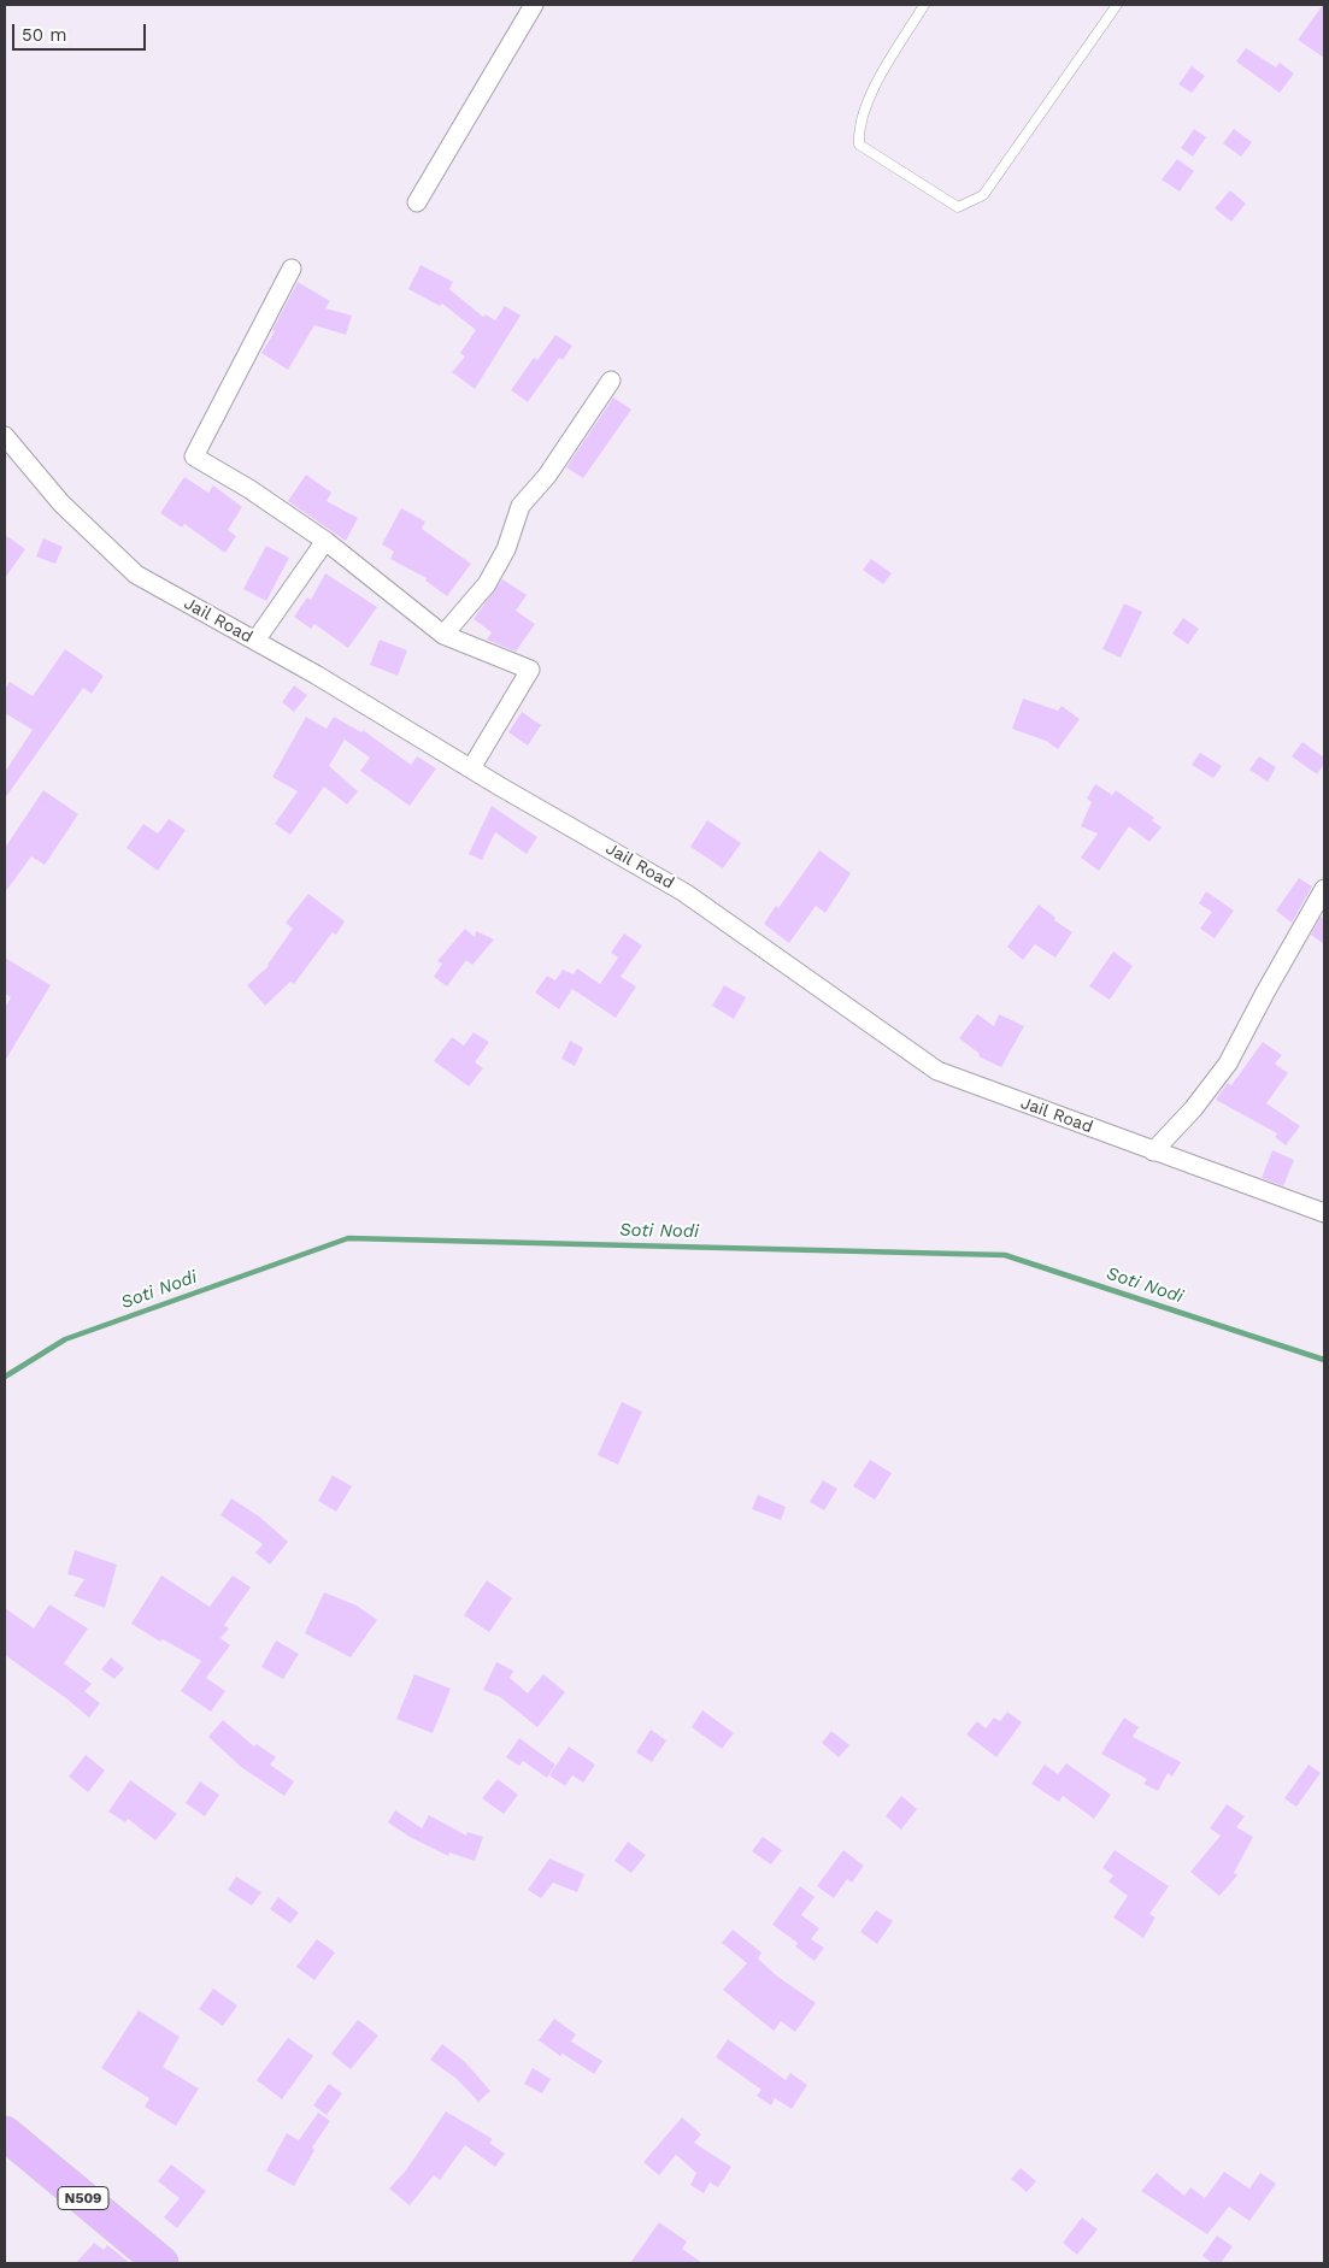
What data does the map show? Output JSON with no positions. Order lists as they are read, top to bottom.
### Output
{
  "streets": {
    "highway": ["N509"],
    "street": ["Jail Road"]
  },
  "water": ["Soti Nodi"],
  "scale_bar": "50 m"
}
